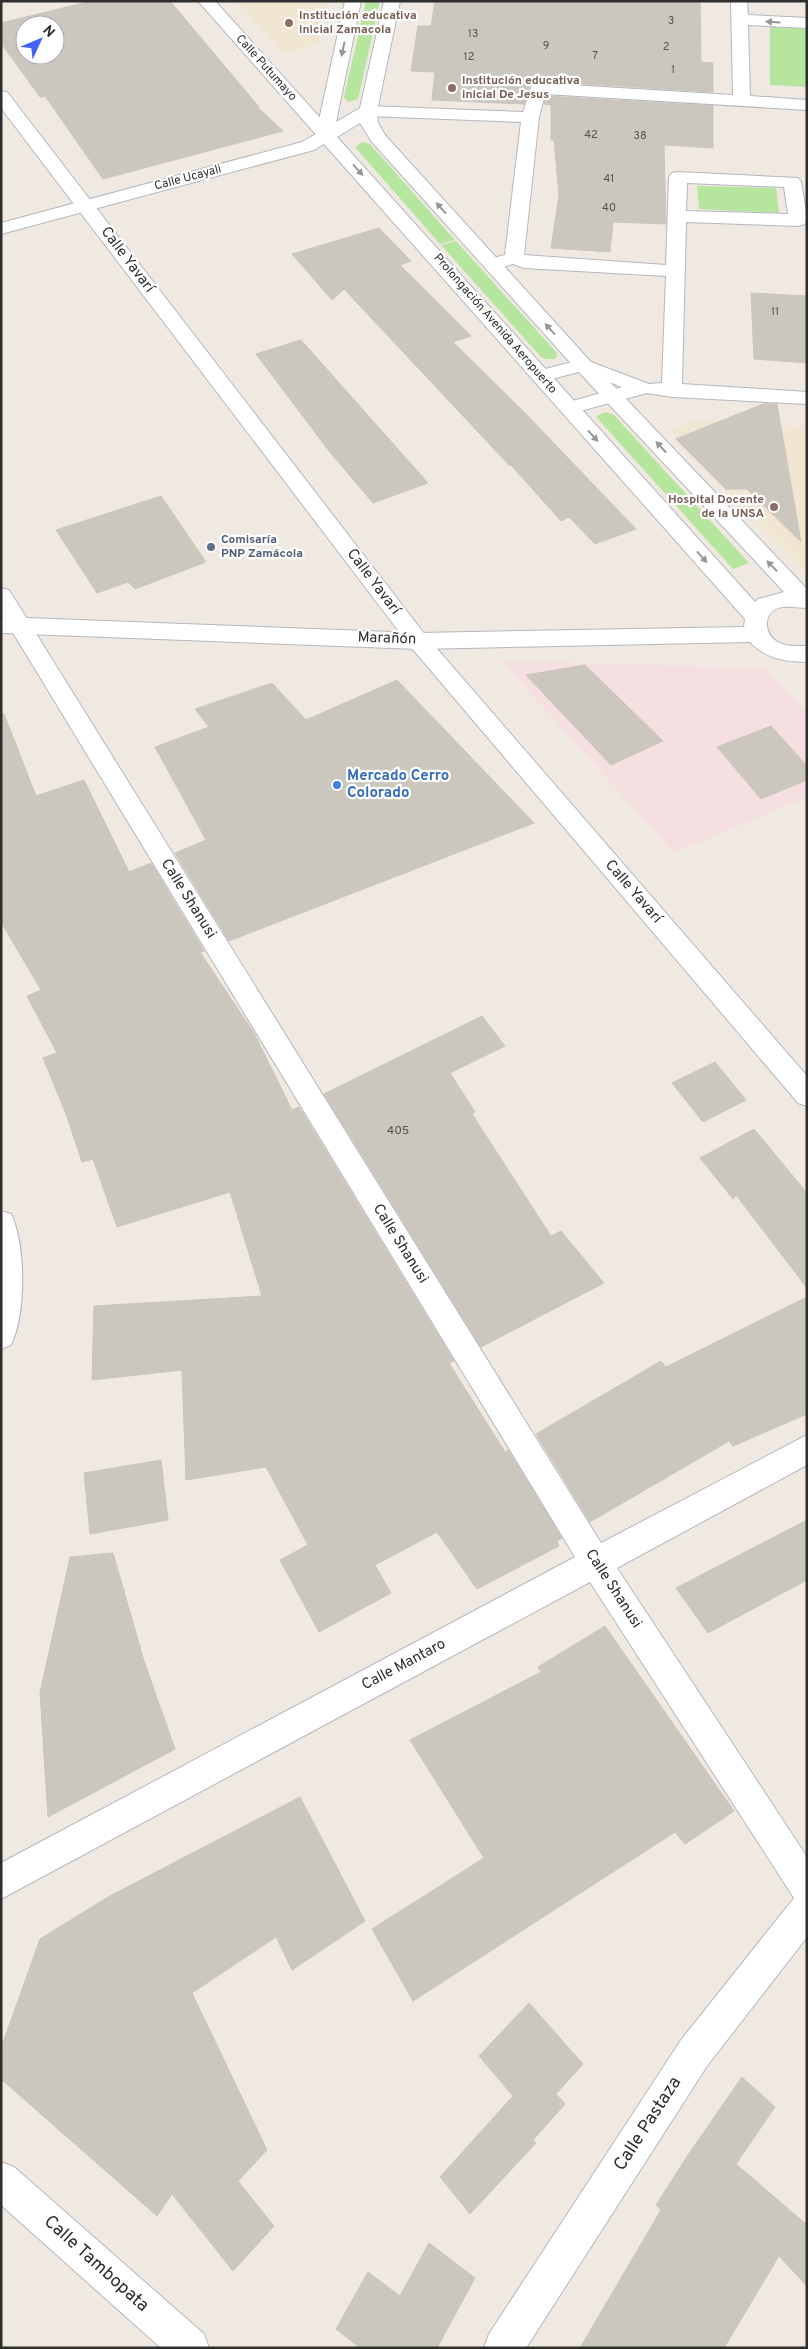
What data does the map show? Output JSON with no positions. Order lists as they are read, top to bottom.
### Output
{
  "streets": {
    "street": [
      "Calle Putumayo",
      "Calle Ucayali",
      "Calle Yavarí",
      "Prolongación Avenida Aeropuerto",
      "Marañón",
      "Calle Shanusi",
      "Calle Mantaro",
      "Calle Pastaza",
      "Calle Tambopata"
    ]
  },
  "crossings": [
    ["Calle Putumayo", "Calle Ucayali"],
    ["Calle Putumayo", "Prolongación Avenida Aeropuerto"],
    ["Calle Ucayali", "Calle Yavarí"],
    ["Calle Ucayali", "Prolongación Avenida Aeropuerto"],
    ["Calle Yavarí", "Marañón"],
    ["Prolongación Avenida Aeropuerto", "Marañón"],
    ["Marañón", "Calle Shanusi"],
    ["Calle Shanusi", "Calle Mantaro"]
  ],
  "places": [
    "Institución educativa inicial Zamacola",
    "Institución educativa inicial De Jesus",
    "Hospital Docente de la UNSA",
    "Comisaría PNP Zamácola",
    "Mercado Cerro Colorado"
  ],
  "house_numbers": [
    "3",
    "13",
    "9",
    "2",
    "7",
    "12",
    "1",
    "42",
    "38",
    "41",
    "40",
    "11",
    "405"
  ],
  "north": "top right"
}
